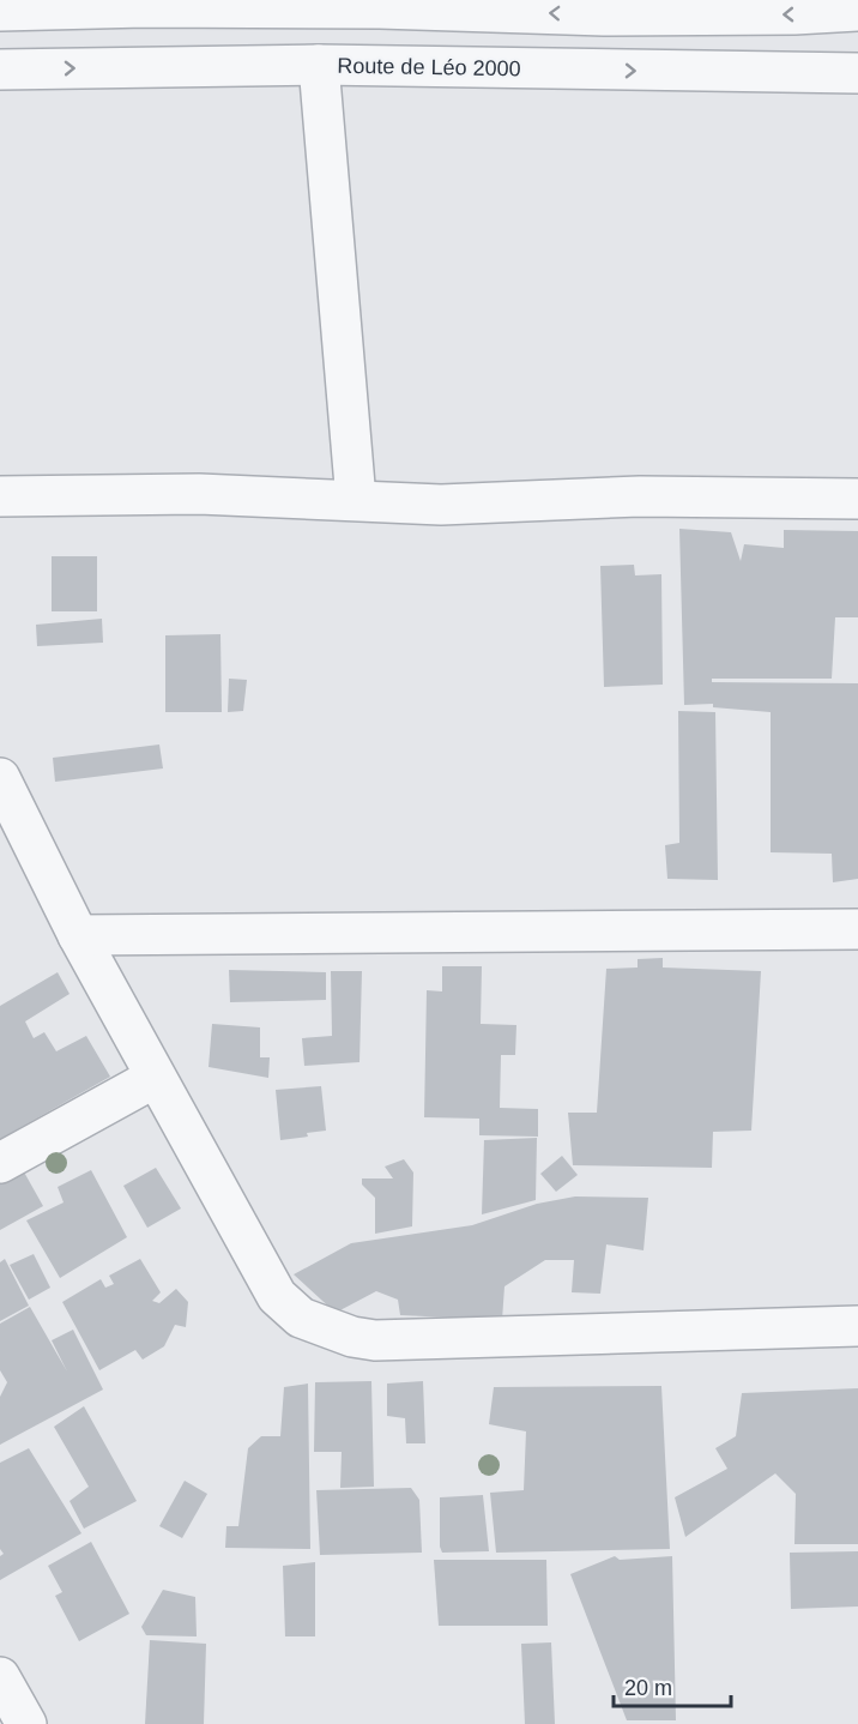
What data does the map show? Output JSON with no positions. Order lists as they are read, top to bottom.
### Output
{
  "streets": {
    "street": ["Route de Léo 2000"]
  },
  "scale_bar": "20 m"
}
